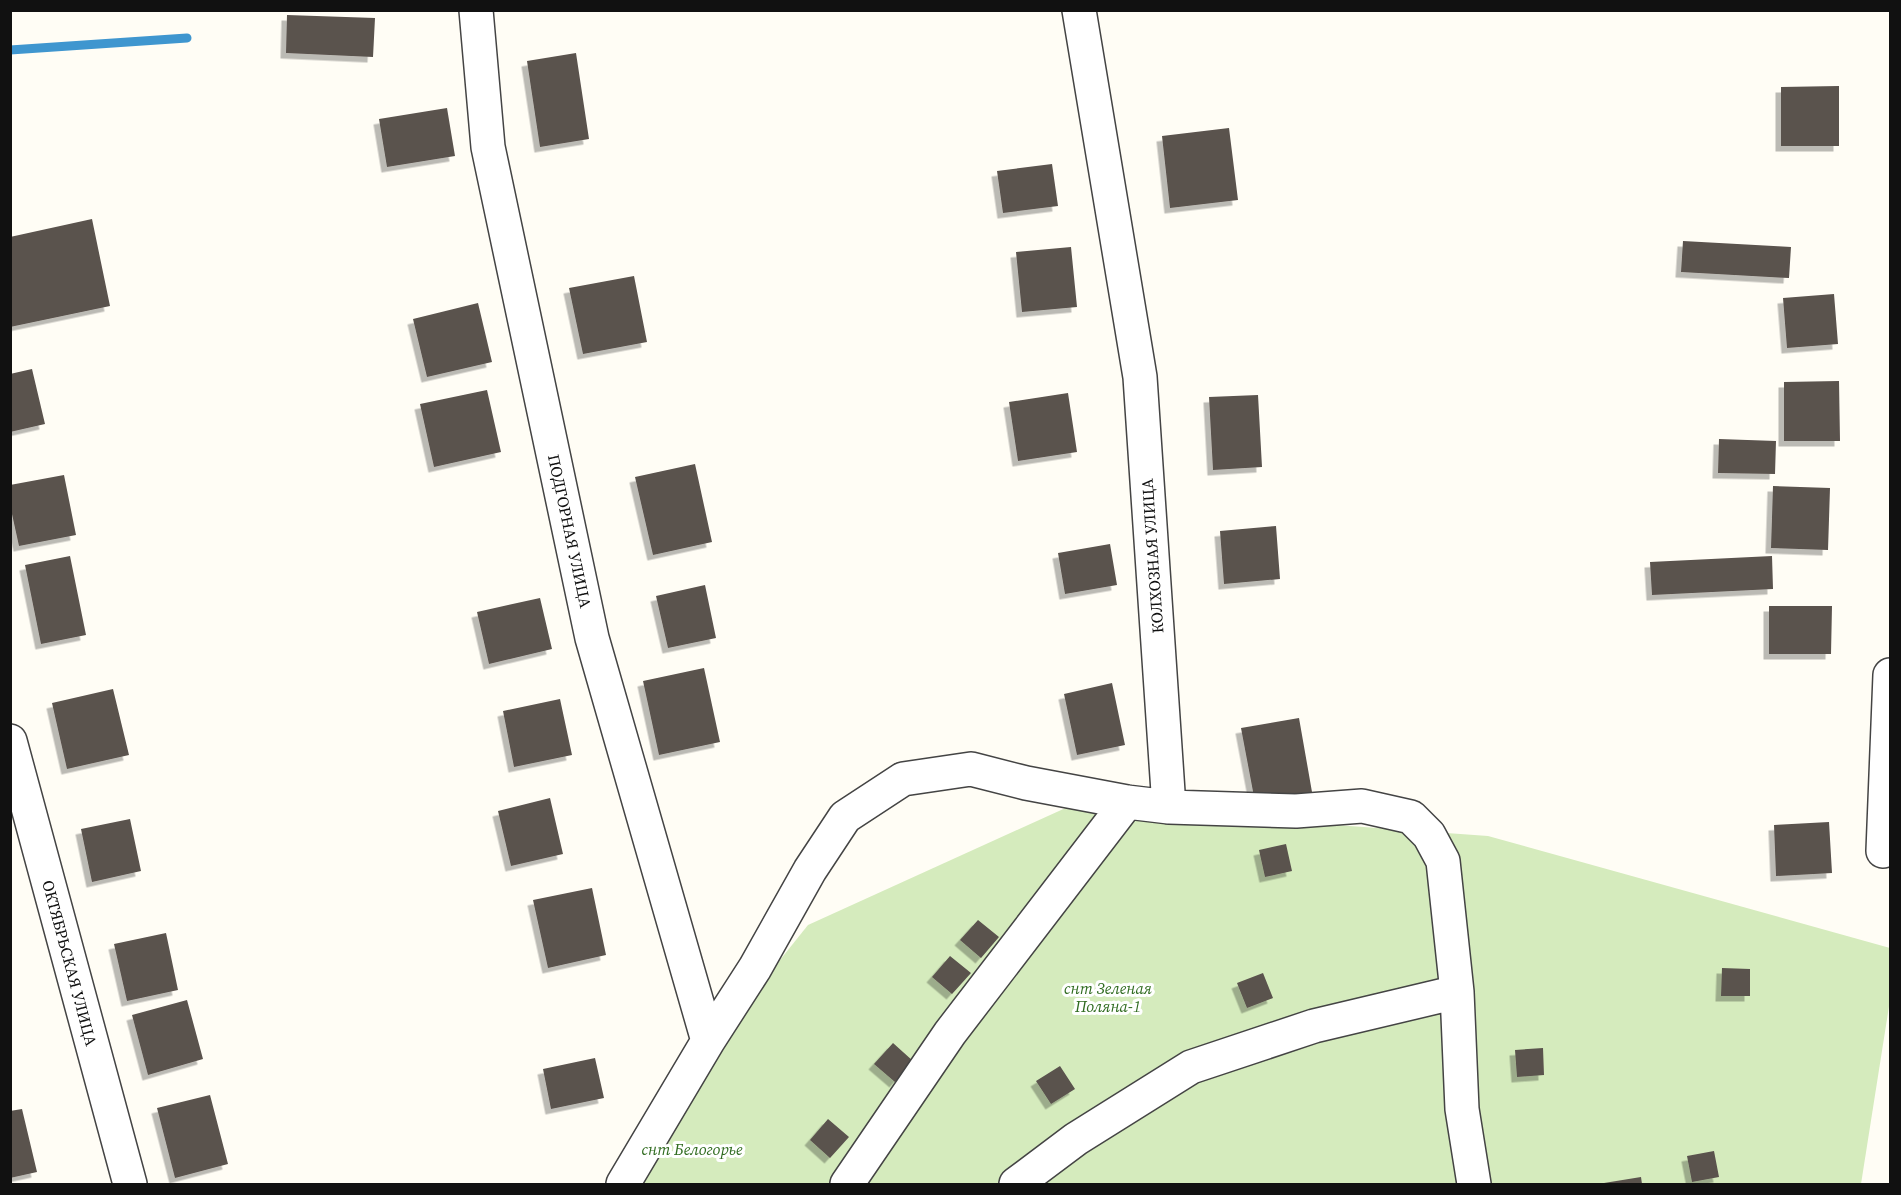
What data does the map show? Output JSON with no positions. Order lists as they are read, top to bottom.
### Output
{
  "streets": {
    "street": ["ПОДГОРНАЯ УЛИЦА", "КОЛХОЗНАЯ УЛИЦА", "ОКТЯБРЬСКАЯ УЛИЦА"]
  },
  "parks": ["снт Зеленая Поляна-1", "снт Белогорье"]
}
